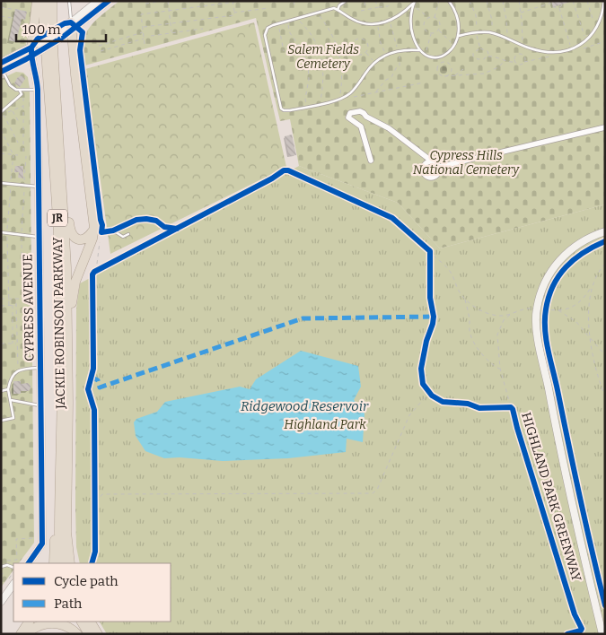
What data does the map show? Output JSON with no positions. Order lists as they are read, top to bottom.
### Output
{
  "streets": {
    "highway": ["JR", "JACKIE ROBINSON PARKWAY"],
    "street": ["CYPRESS AVENUE"],
    "cycle path": ["HIGHLAND PARK GREENWAY"]
  },
  "water": ["Ridgewood Reservoir"],
  "parks": ["Salem Fields Cemetery", "Cypress Hills National Cemetery", "Highland Park"],
  "legend": ["Cycle path", "Path"],
  "scale_bar": "100 m"
}
